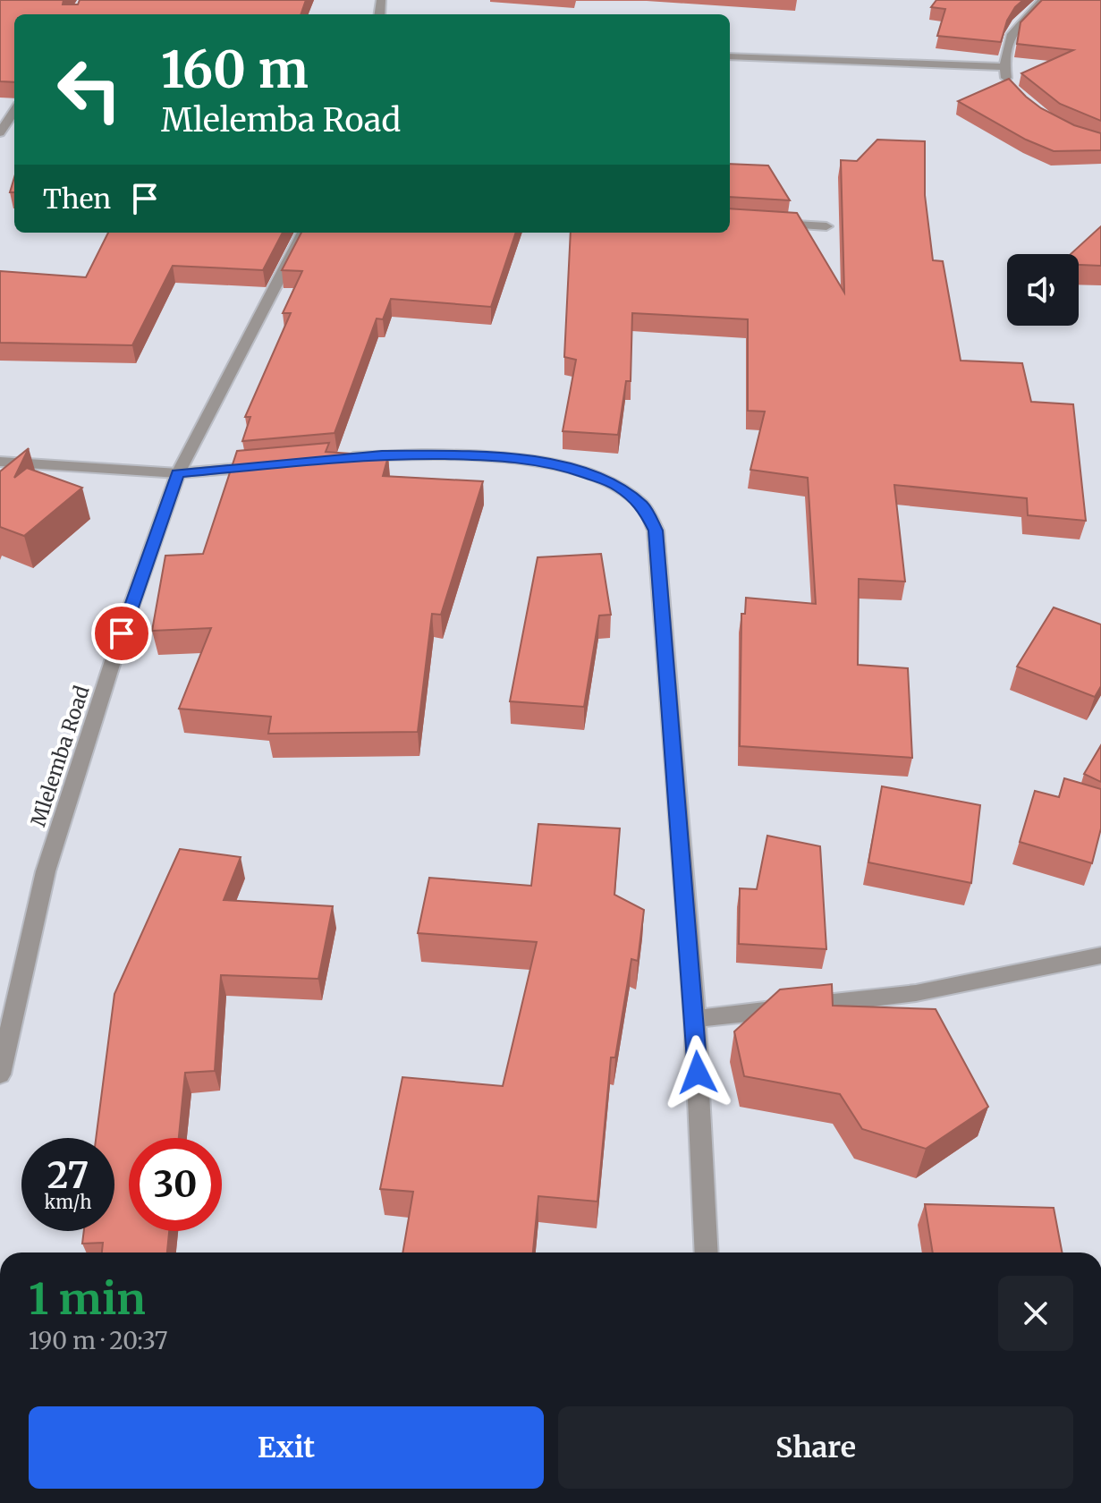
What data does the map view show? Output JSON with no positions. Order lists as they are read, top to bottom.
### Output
{
  "streets": {
    "street": ["Mlelemba Road"]
  },
  "page": {
    "turn": ["160 m", "Mlelemba Road"],
    "then": "Then",
    "speed": "27 km/h",
    "limit": "30",
    "heading": ["1 min", "190 m · 20:37"],
    "buttons": ["Exit", "Share"]
  }
}
